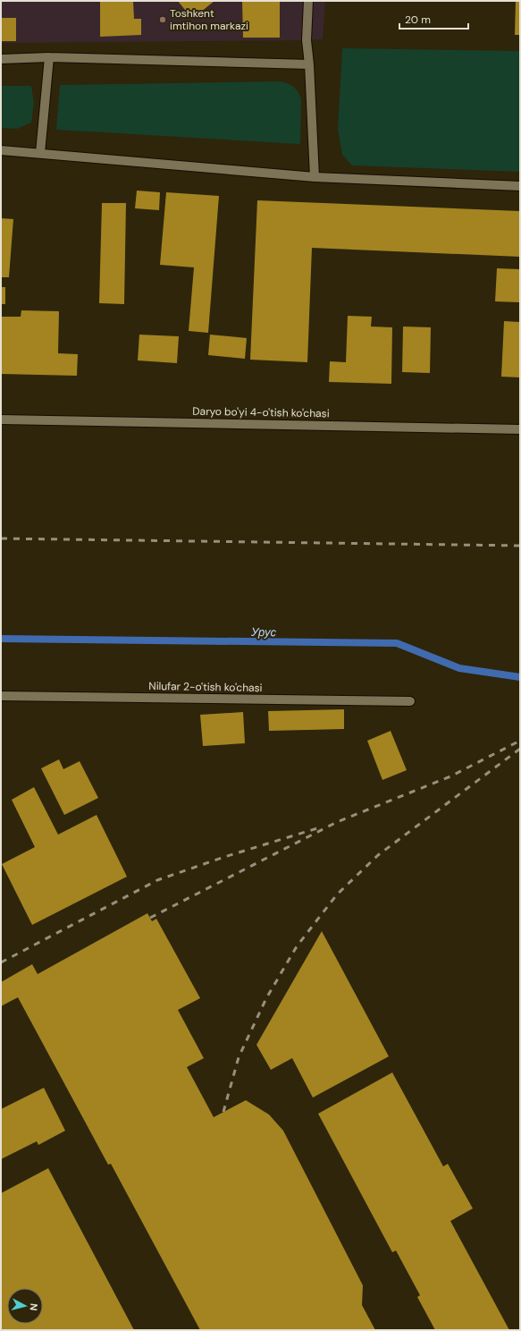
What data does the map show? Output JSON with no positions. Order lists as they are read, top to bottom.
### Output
{
  "streets": {
    "street": ["Daryo bo'yi 4-o'tish ko'chasi", "Nilufar 2-o'tish ko'chasi"]
  },
  "water": ["Урус"],
  "places": ["Toshkent imtihon markazi"],
  "scale_bar": "20 m",
  "north": "right"
}
